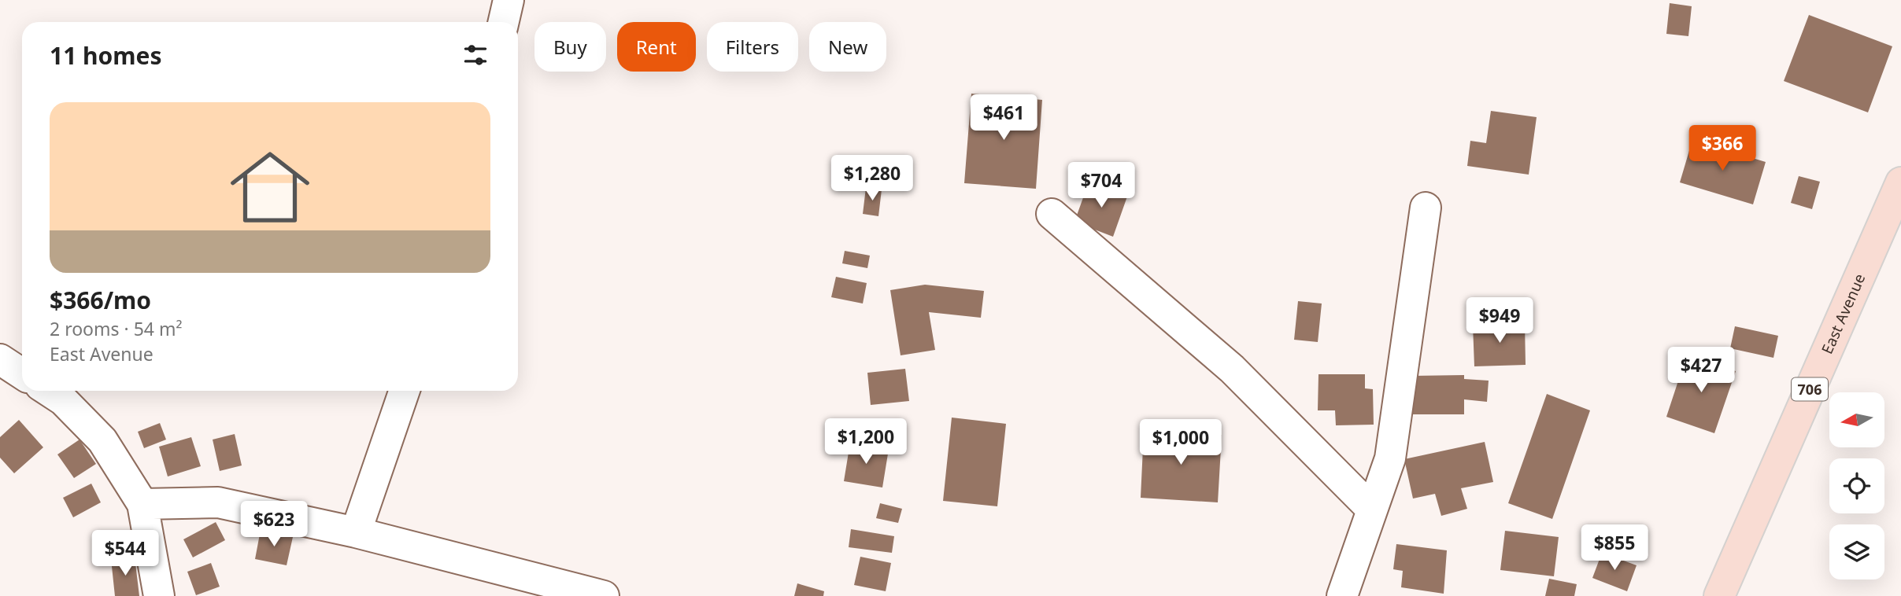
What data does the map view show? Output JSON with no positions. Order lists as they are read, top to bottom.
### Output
{
  "streets": {
    "main road": ["East Avenue", "706"]
  },
  "north": "left",
  "page": {
    "chip": [
      "Buy",
      "Rent",
      "Filters",
      "New"
    ],
    "heading": "11 homes",
    "list": [
      {
        "name": "$366/mo",
        "note": "2 rooms · 54 m² · East Avenue"
      }
    ],
    "price": [
      "$461",
      "$366",
      "$1,280",
      "$704",
      "$949",
      "$427",
      "$1,200",
      "$1,000",
      "$623",
      "$855",
      "$544"
    ]
  }
}
